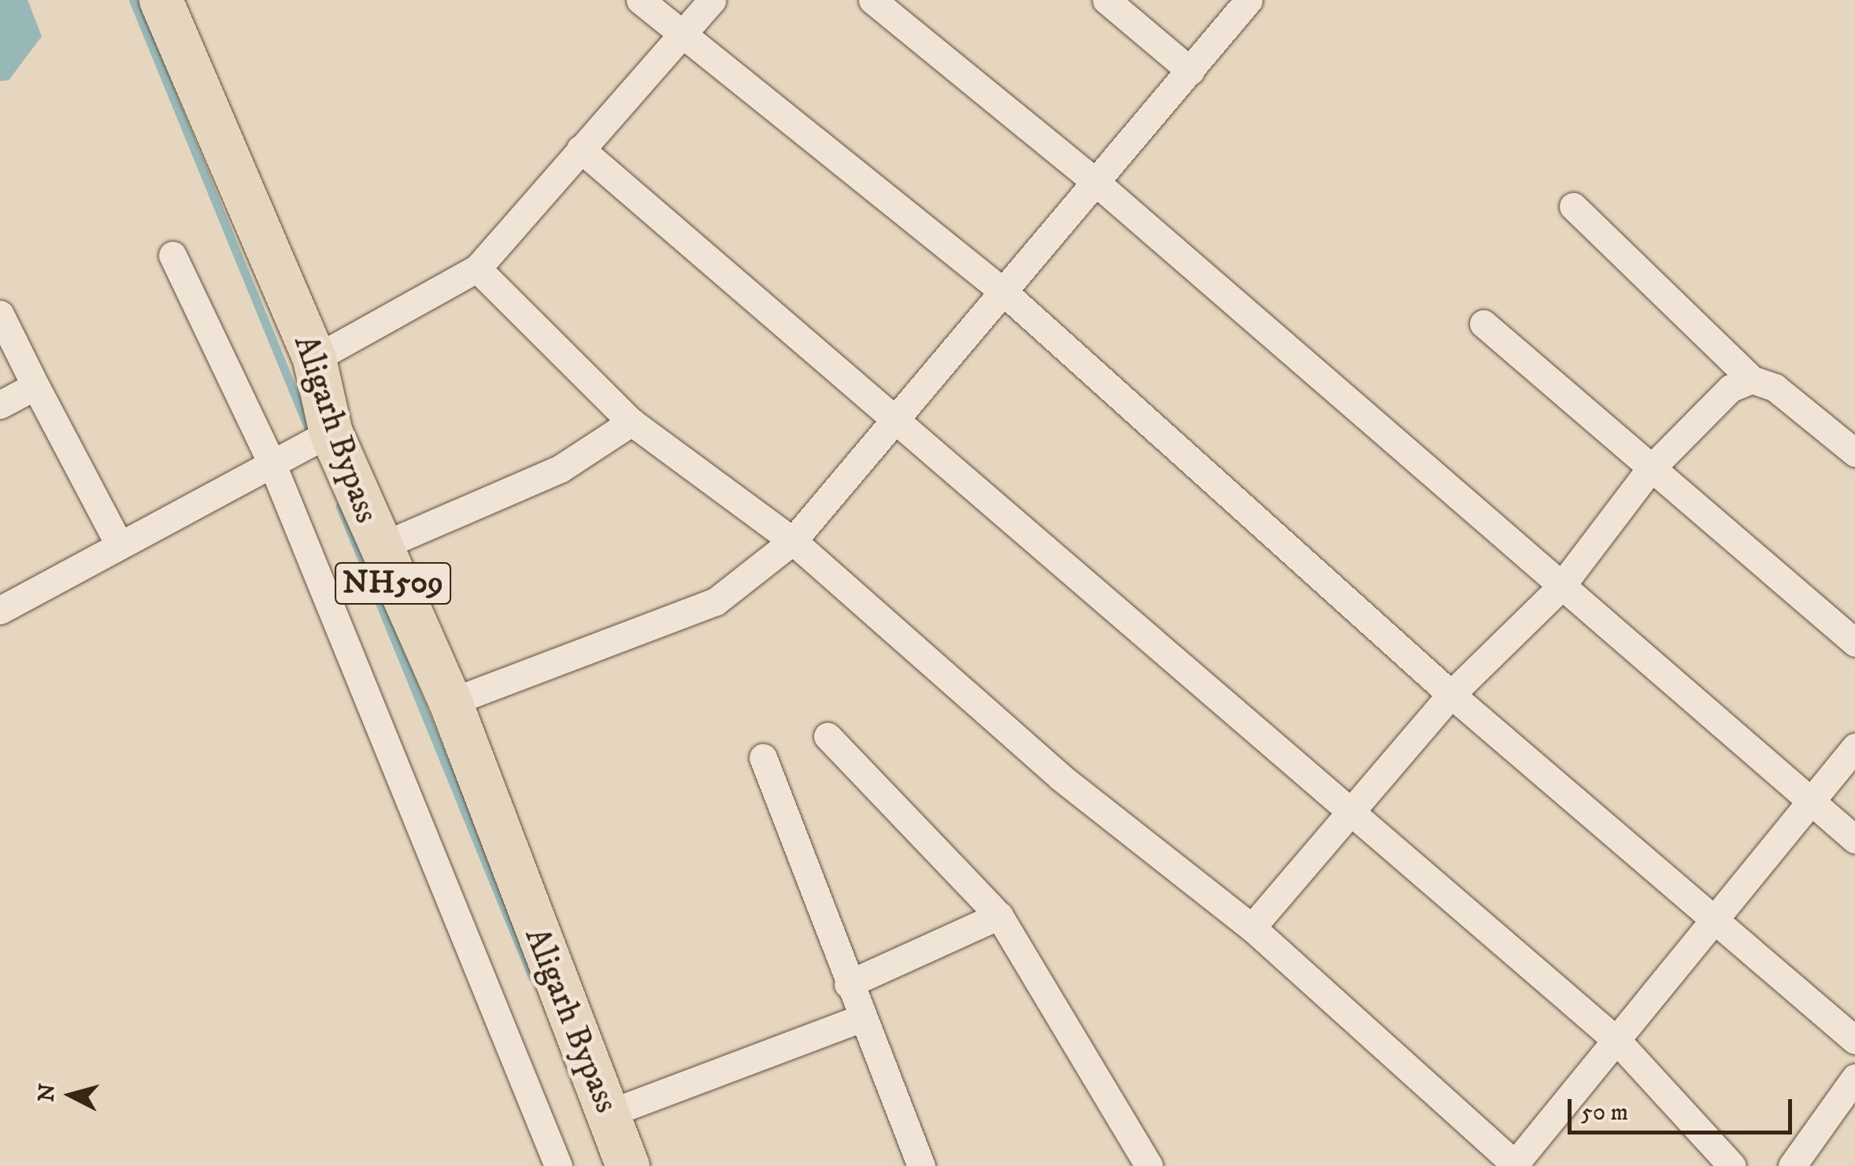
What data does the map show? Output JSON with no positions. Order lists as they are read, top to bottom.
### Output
{
  "streets": {
    "highway": ["Aligarh Bypass", "NH509"]
  },
  "scale_bar": "50 m",
  "north": "left"
}
